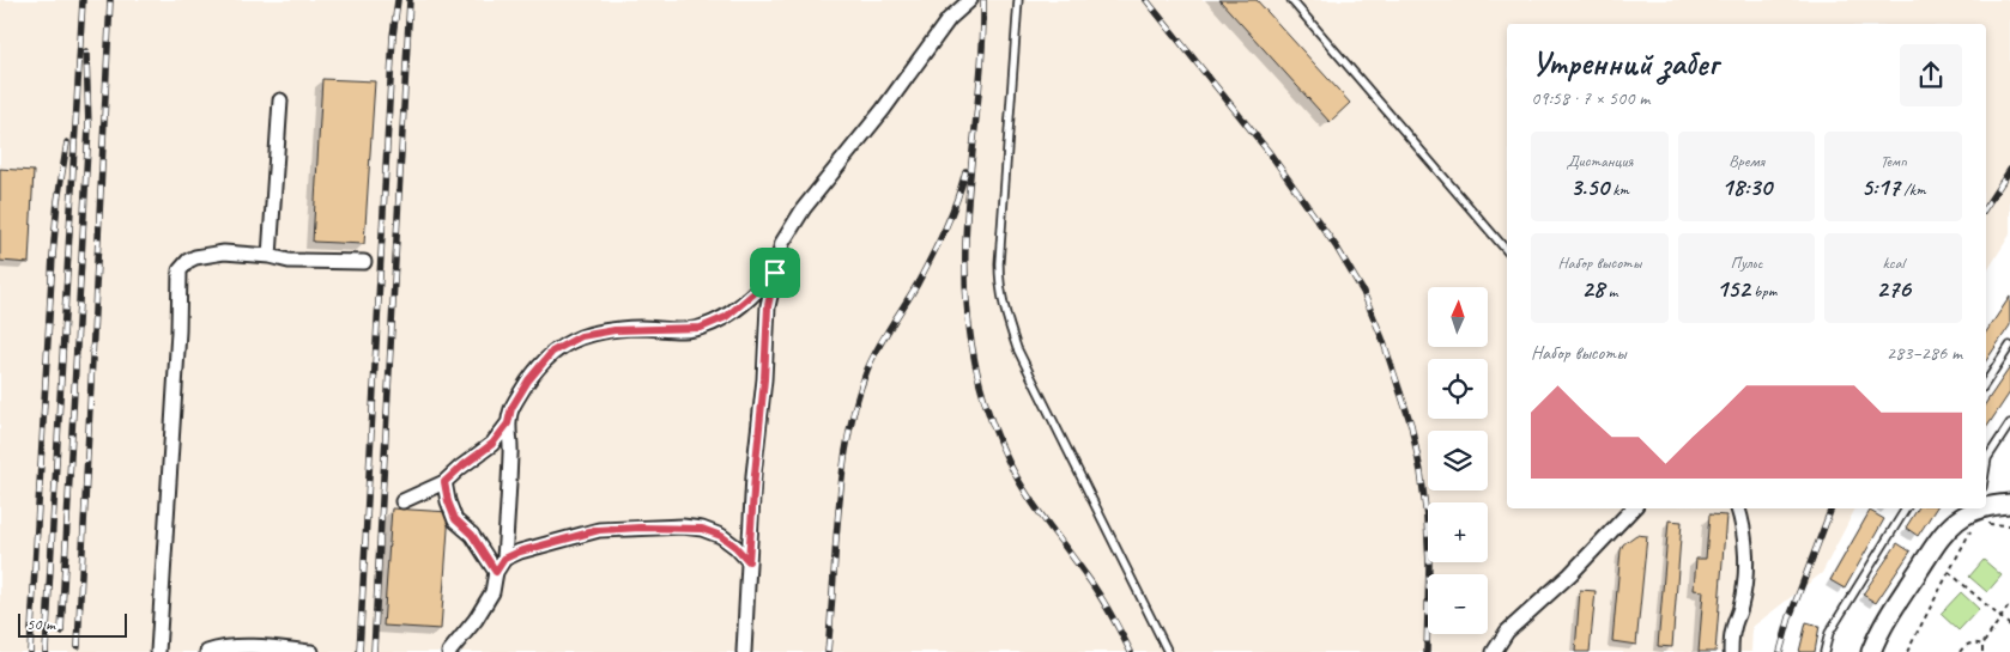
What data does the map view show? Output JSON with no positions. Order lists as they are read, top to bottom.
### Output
{
  "scale_bar": "50 m",
  "north": "top",
  "page": {
    "heading": ["Утренний забег", "09:58 · 7 × 500 m"],
    "stats": [
      ["Дистанция", "3.50 km"],
      ["Время", "18:30"],
      ["Темп", "5:17 /km"],
      ["Набор высоты", "28 m"],
      ["Пульс", "152 bpm"],
      ["kcal", "276"]
    ],
    "map_buttons": ["+", "−"],
    "chart": ["Набор высоты", "283–286 m"],
    "scale": "50 m"
  }
}
